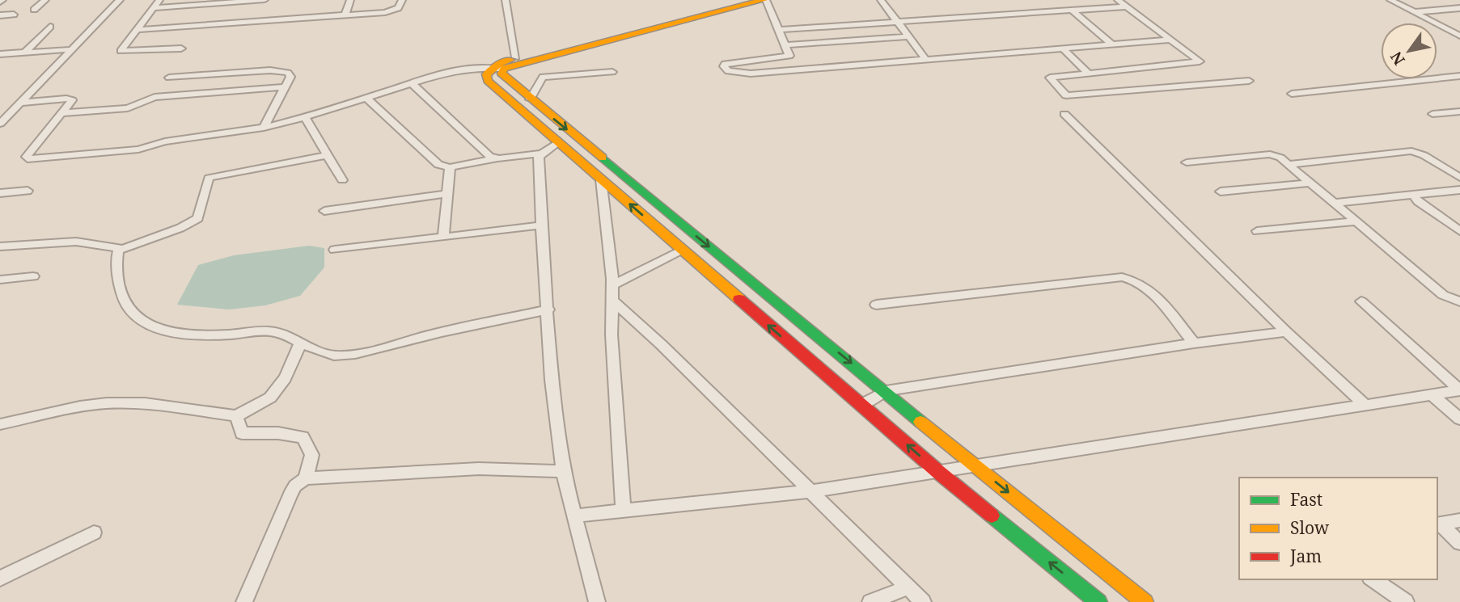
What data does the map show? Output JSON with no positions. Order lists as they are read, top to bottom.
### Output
{
  "legend": ["Fast", "Slow", "Jam"],
  "north": "bottom left"
}
